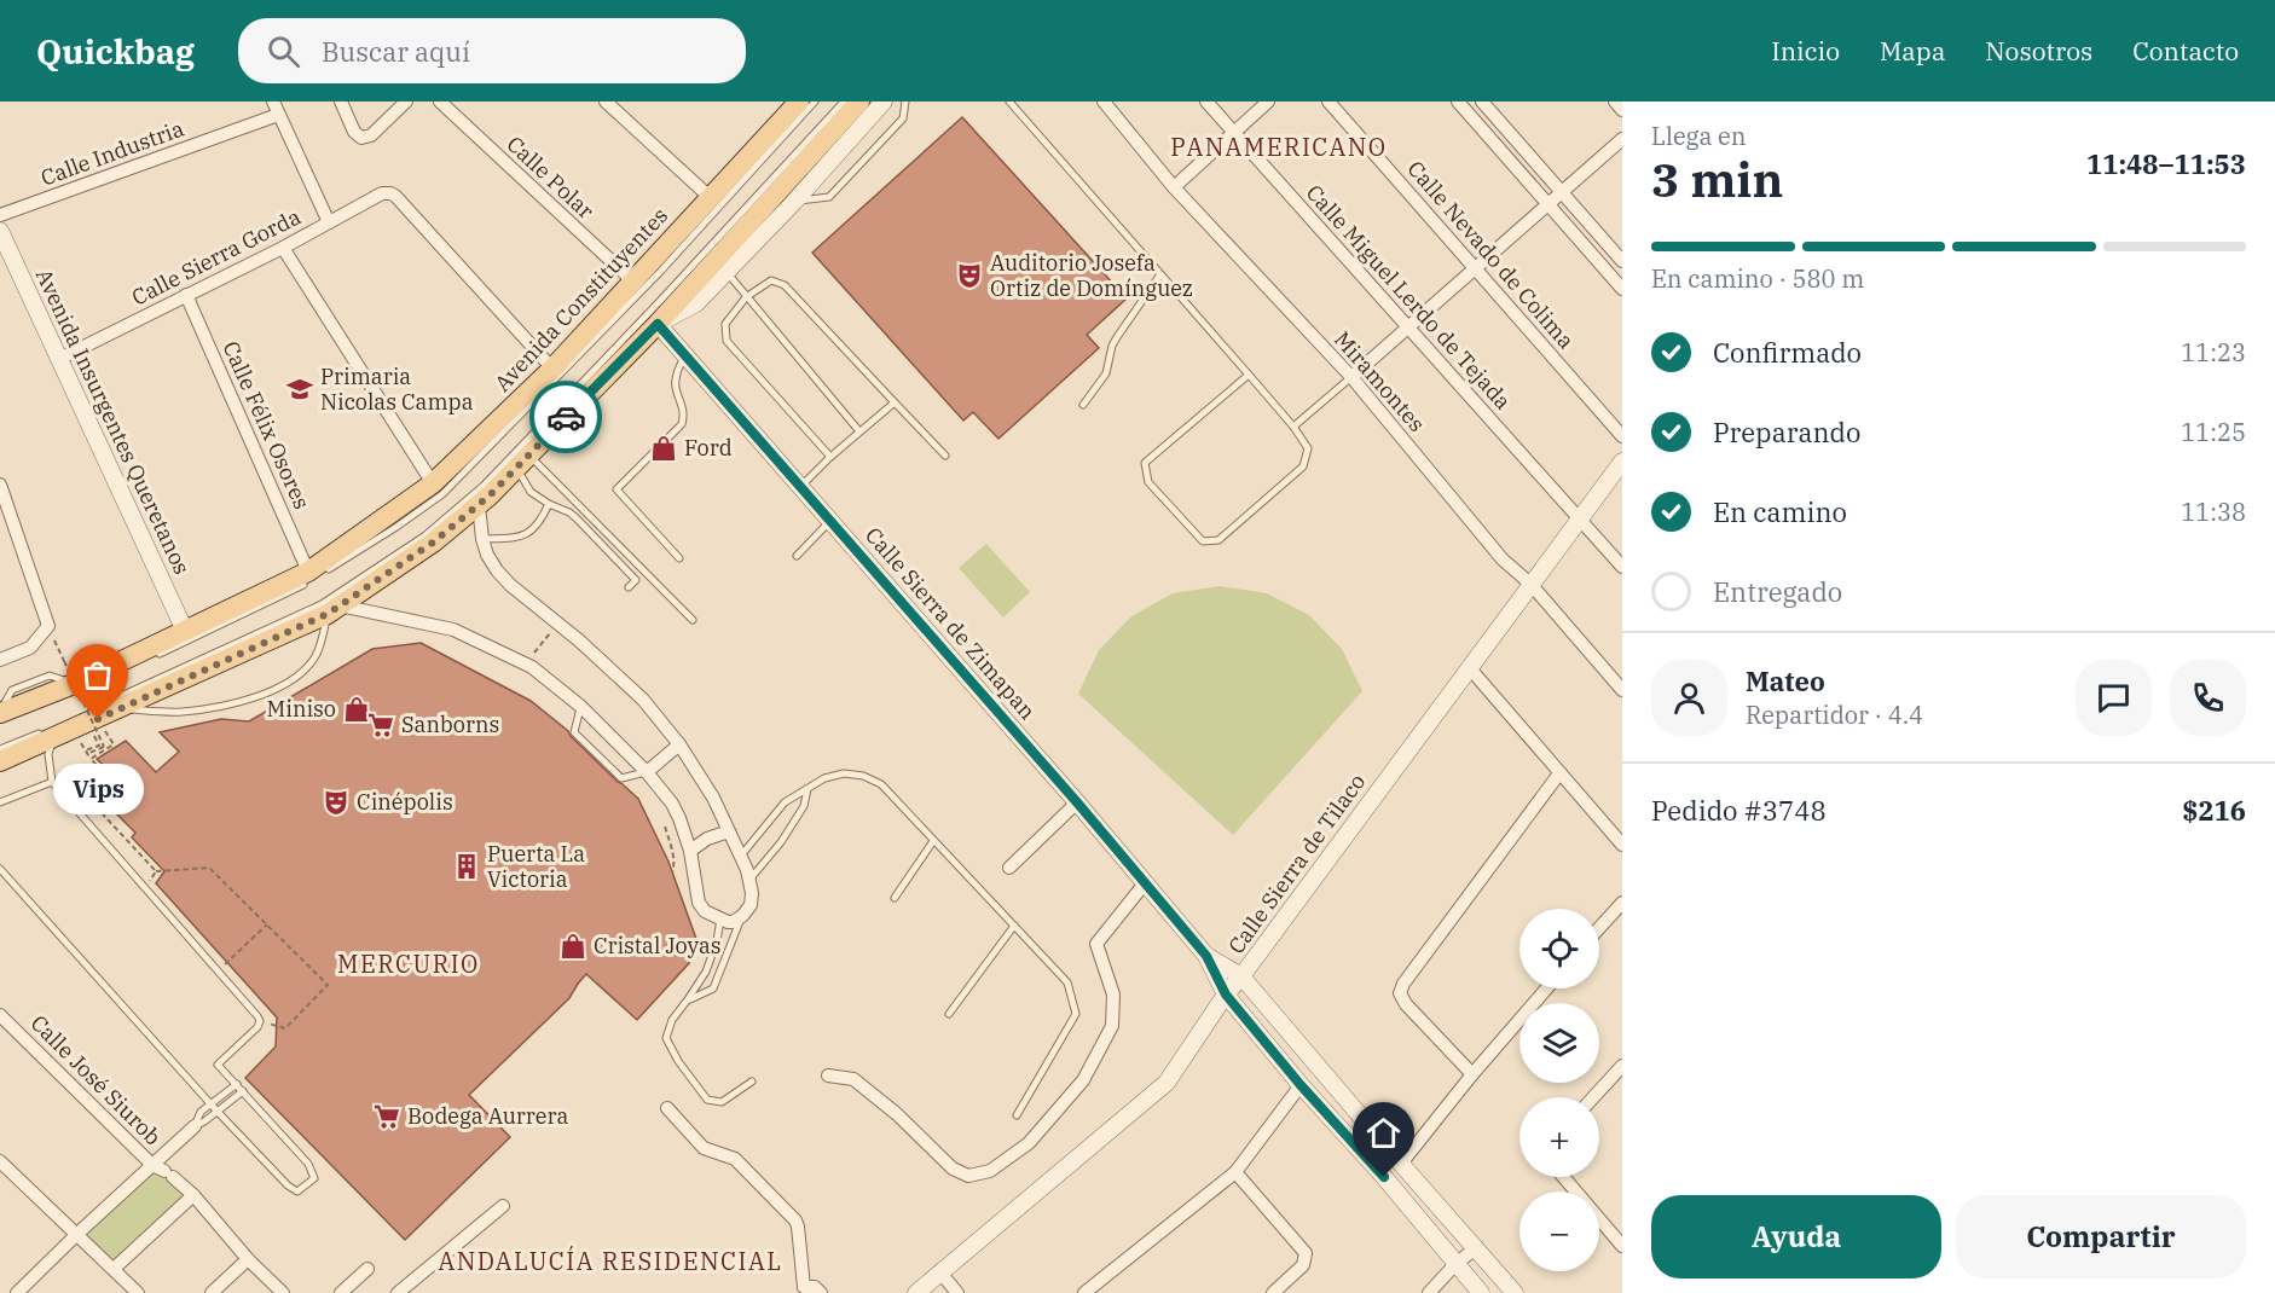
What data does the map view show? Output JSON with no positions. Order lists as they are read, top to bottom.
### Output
{
  "streets": {
    "main road": ["Avenida Constituyentes"],
    "street": [
      "Calle Industria",
      "Calle Polar",
      "Calle Nevado de Colima",
      "Calle Sierra Gorda",
      "Calle Miguel Lerdo de Tejada",
      "Miramontes",
      "Avenida Insurgentes Queretanos",
      "Calle Félix Osores",
      "Calle Sierra de Zimapan",
      "Calle Sierra de Tilaco",
      "Calle José Siurob"
    ]
  },
  "crossings": [
    ["Calle Polar", "Avenida Constituyentes"],
    ["Calle Sierra Gorda", "Avenida Constituyentes"],
    ["Calle Sierra Gorda", "Avenida Insurgentes Queretanos"],
    ["Calle Sierra Gorda", "Calle Félix Osores"],
    ["Calle Miguel Lerdo de Tejada", "Calle Sierra de Tilaco"],
    ["Avenida Constituyentes", "Avenida Insurgentes Queretanos"],
    ["Avenida Constituyentes", "Calle Félix Osores"],
    ["Miramontes", "Calle Sierra de Tilaco"],
    ["Calle Sierra de Zimapan", "Calle Sierra de Tilaco"]
  ],
  "districts": ["PANAMERICANO", "MERCURIO", "ANDALUCÍA RESIDENCIAL"],
  "places": {
    "theatre": ["Auditorio Josefa Ortiz de Domínguez", "Cinépolis"],
    "school or university": ["Primaria Nicolas Campa"],
    "shop": ["Ford", "Miniso", "Cristal Joyas"],
    "other": ["Vips"],
    "supermarket": ["Sanborns", "Bodega Aurrera"],
    "building": ["Puerta La Victoria"]
  },
  "page": {
    "header": "Quickbag",
    "search": "Buscar aquí",
    "nav": [
      "Inicio",
      "Mapa",
      "Nosotros",
      "Contacto"
    ],
    "heading": ["3 min", "Llega en", "11:48–11:53"],
    "panel": [
      "Mateo",
      "Repartidor · 4.4",
      "Pedido #3748",
      "$216"
    ],
    "bar": "En camino · 580 m",
    "list": [
      ["Confirmado", "11:23"],
      ["Preparando", "11:25"],
      ["En camino", "11:38"],
      "Entregado"
    ],
    "bubble": "Vips",
    "map_buttons": ["+", "−"],
    "buttons": ["Ayuda", "Compartir"]
  }
}
